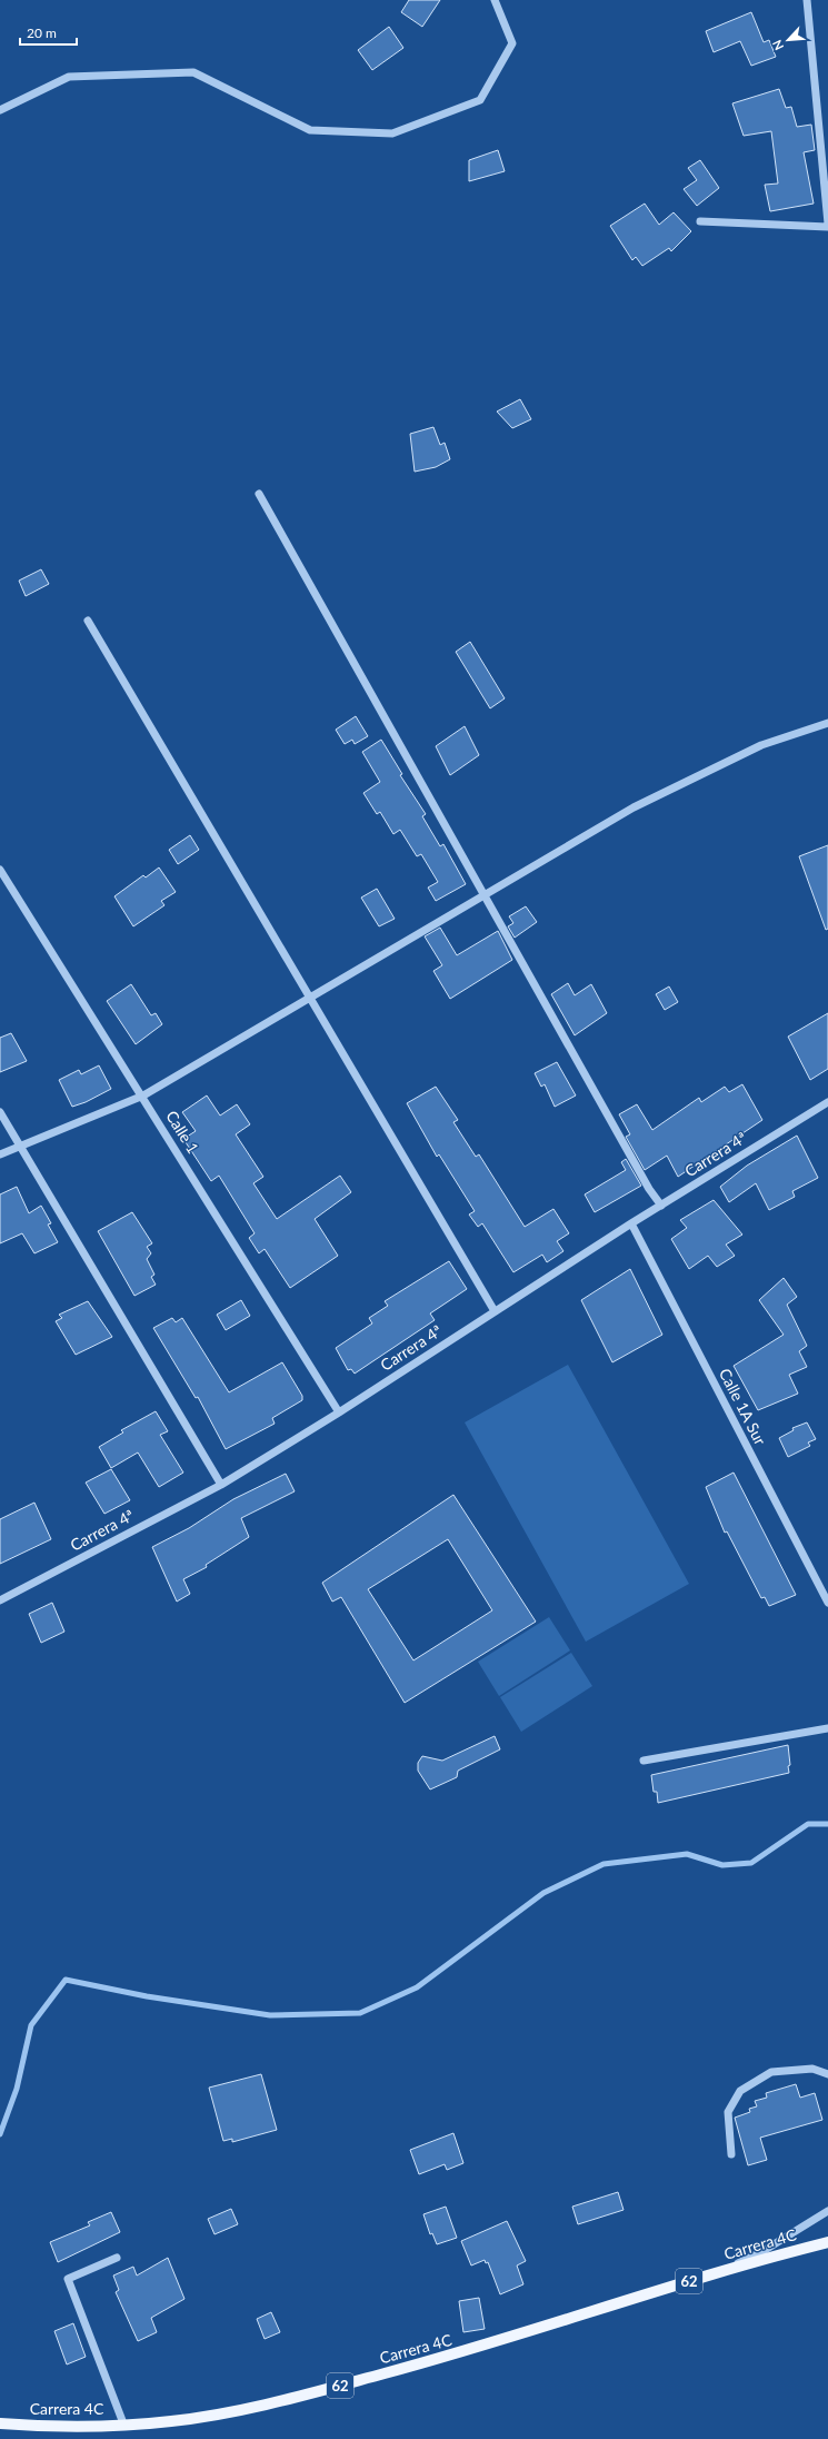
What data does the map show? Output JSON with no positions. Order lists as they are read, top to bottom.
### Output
{
  "streets": {
    "main road": ["Carrera 4C", "62"],
    "street": ["Calle 1", "Carrera 4ª", "Calle 1A Sur"]
  },
  "crossings": [
    ["Calle 1", "Carrera 4ª"],
    ["Carrera 4ª", "Calle 1A Sur"]
  ],
  "scale_bar": "20 m",
  "north": "bottom left"
}
